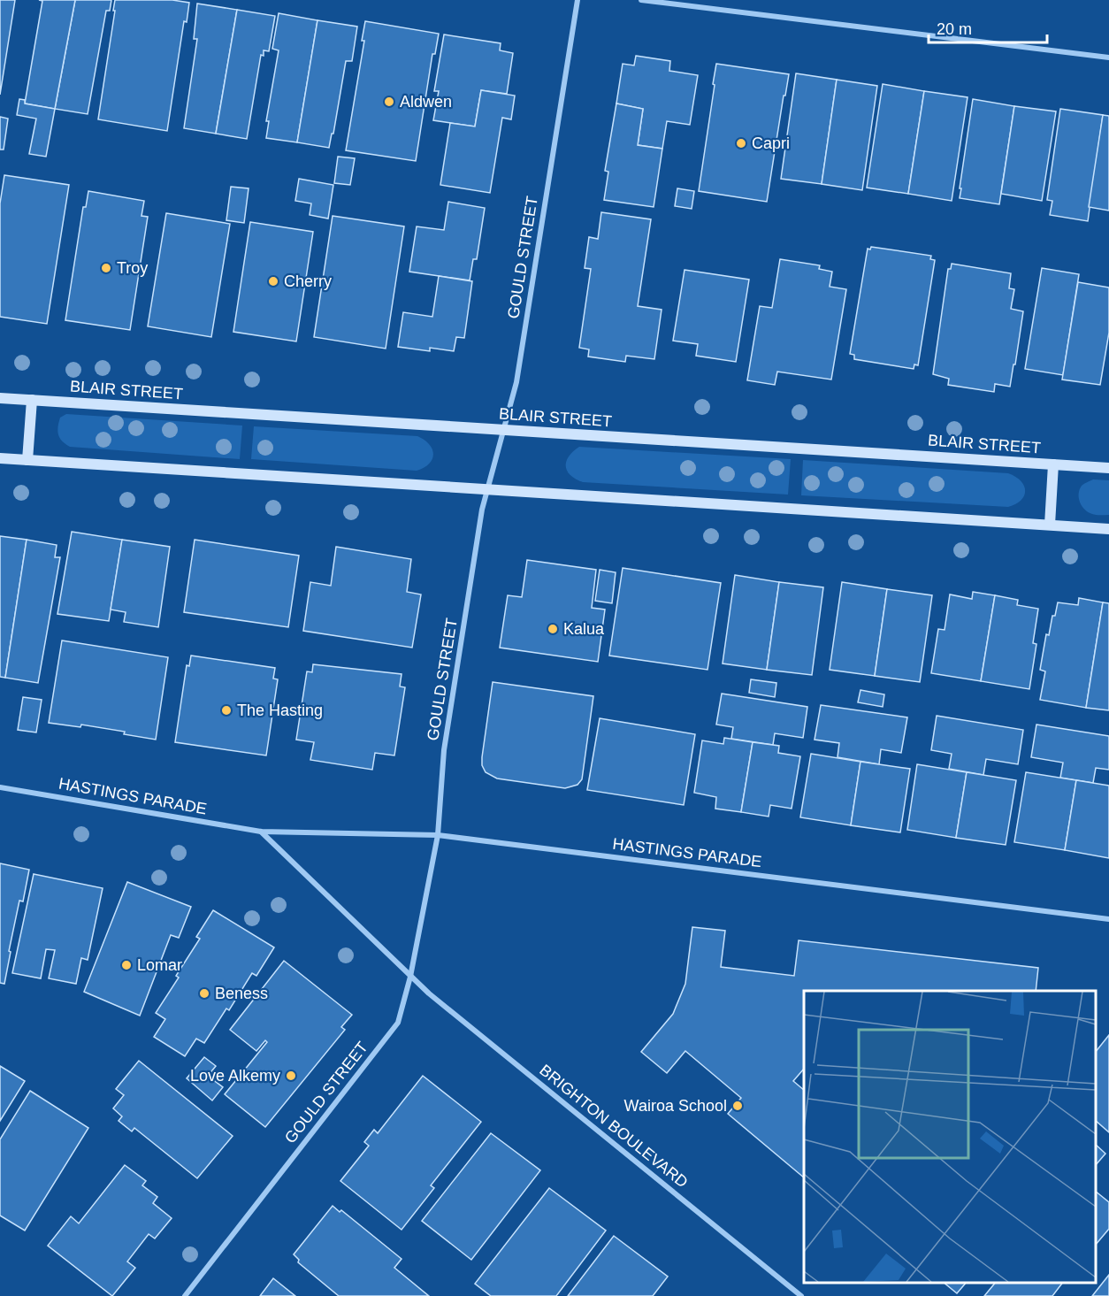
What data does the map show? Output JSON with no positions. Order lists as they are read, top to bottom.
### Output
{
  "streets": {
    "street": [
      "GOULD STREET",
      "BLAIR STREET",
      "HASTINGS PARADE",
      "BRIGHTON BOULEVARD"
    ]
  },
  "crossings": [
    ["GOULD STREET", "BLAIR STREET"],
    ["GOULD STREET", "HASTINGS PARADE"],
    ["GOULD STREET", "BRIGHTON BOULEVARD"]
  ],
  "places": [
    "Aldwen",
    "Capri",
    "Troy",
    "Cherry",
    "Kalua",
    "The Hasting",
    "Lomar",
    "Beness",
    "Love Alkemy",
    "Wairoa School"
  ],
  "scale_bar": "20 m"
}
